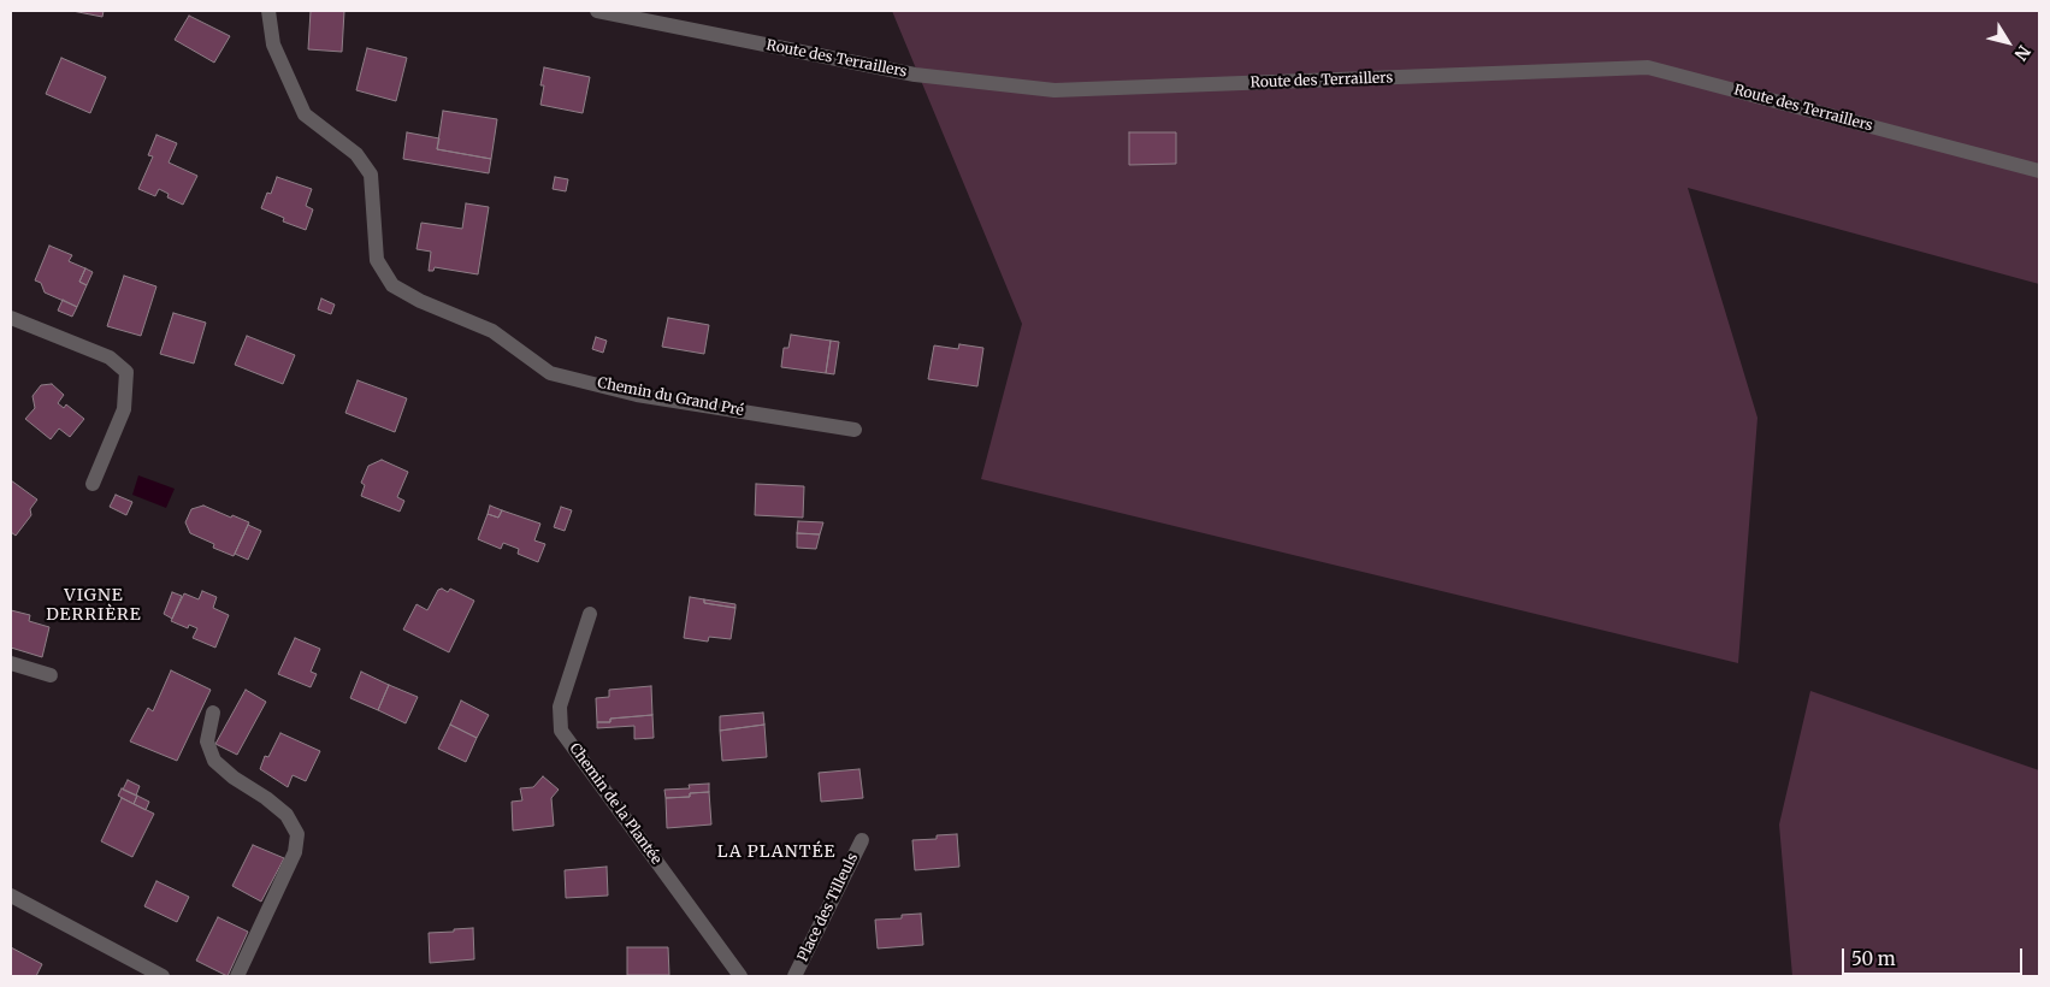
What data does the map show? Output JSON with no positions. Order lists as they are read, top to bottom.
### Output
{
  "streets": {
    "street": [
      "Route des Terraillers",
      "Chemin du Grand Pré",
      "Chemin de la Plantée",
      "Place des Tilleuls"
    ]
  },
  "districts": ["VIGNE DERRIÈRE", "LA PLANTÉE"],
  "scale_bar": "50 m",
  "north": "bottom right"
}
